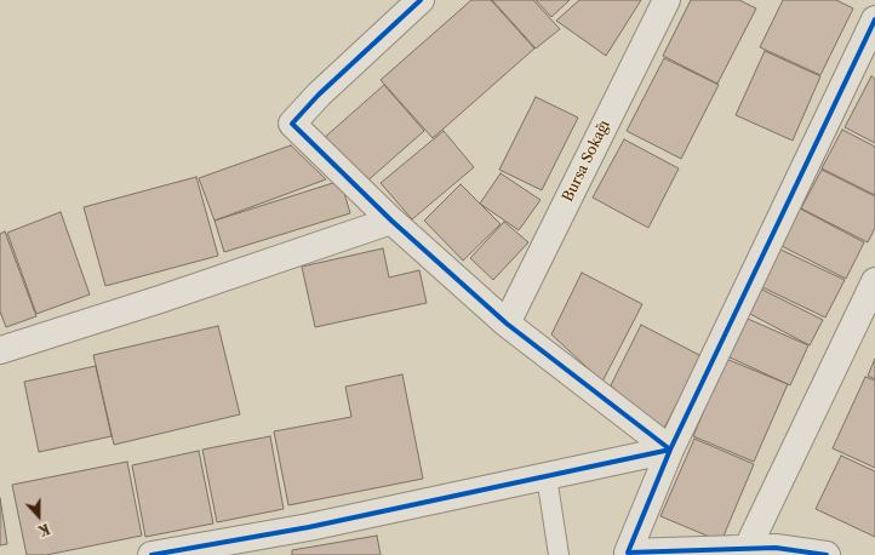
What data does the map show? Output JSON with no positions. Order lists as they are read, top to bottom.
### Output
{
  "streets": {
    "street": ["Bursa Sokağı"]
  },
  "north": "bottom"
}
